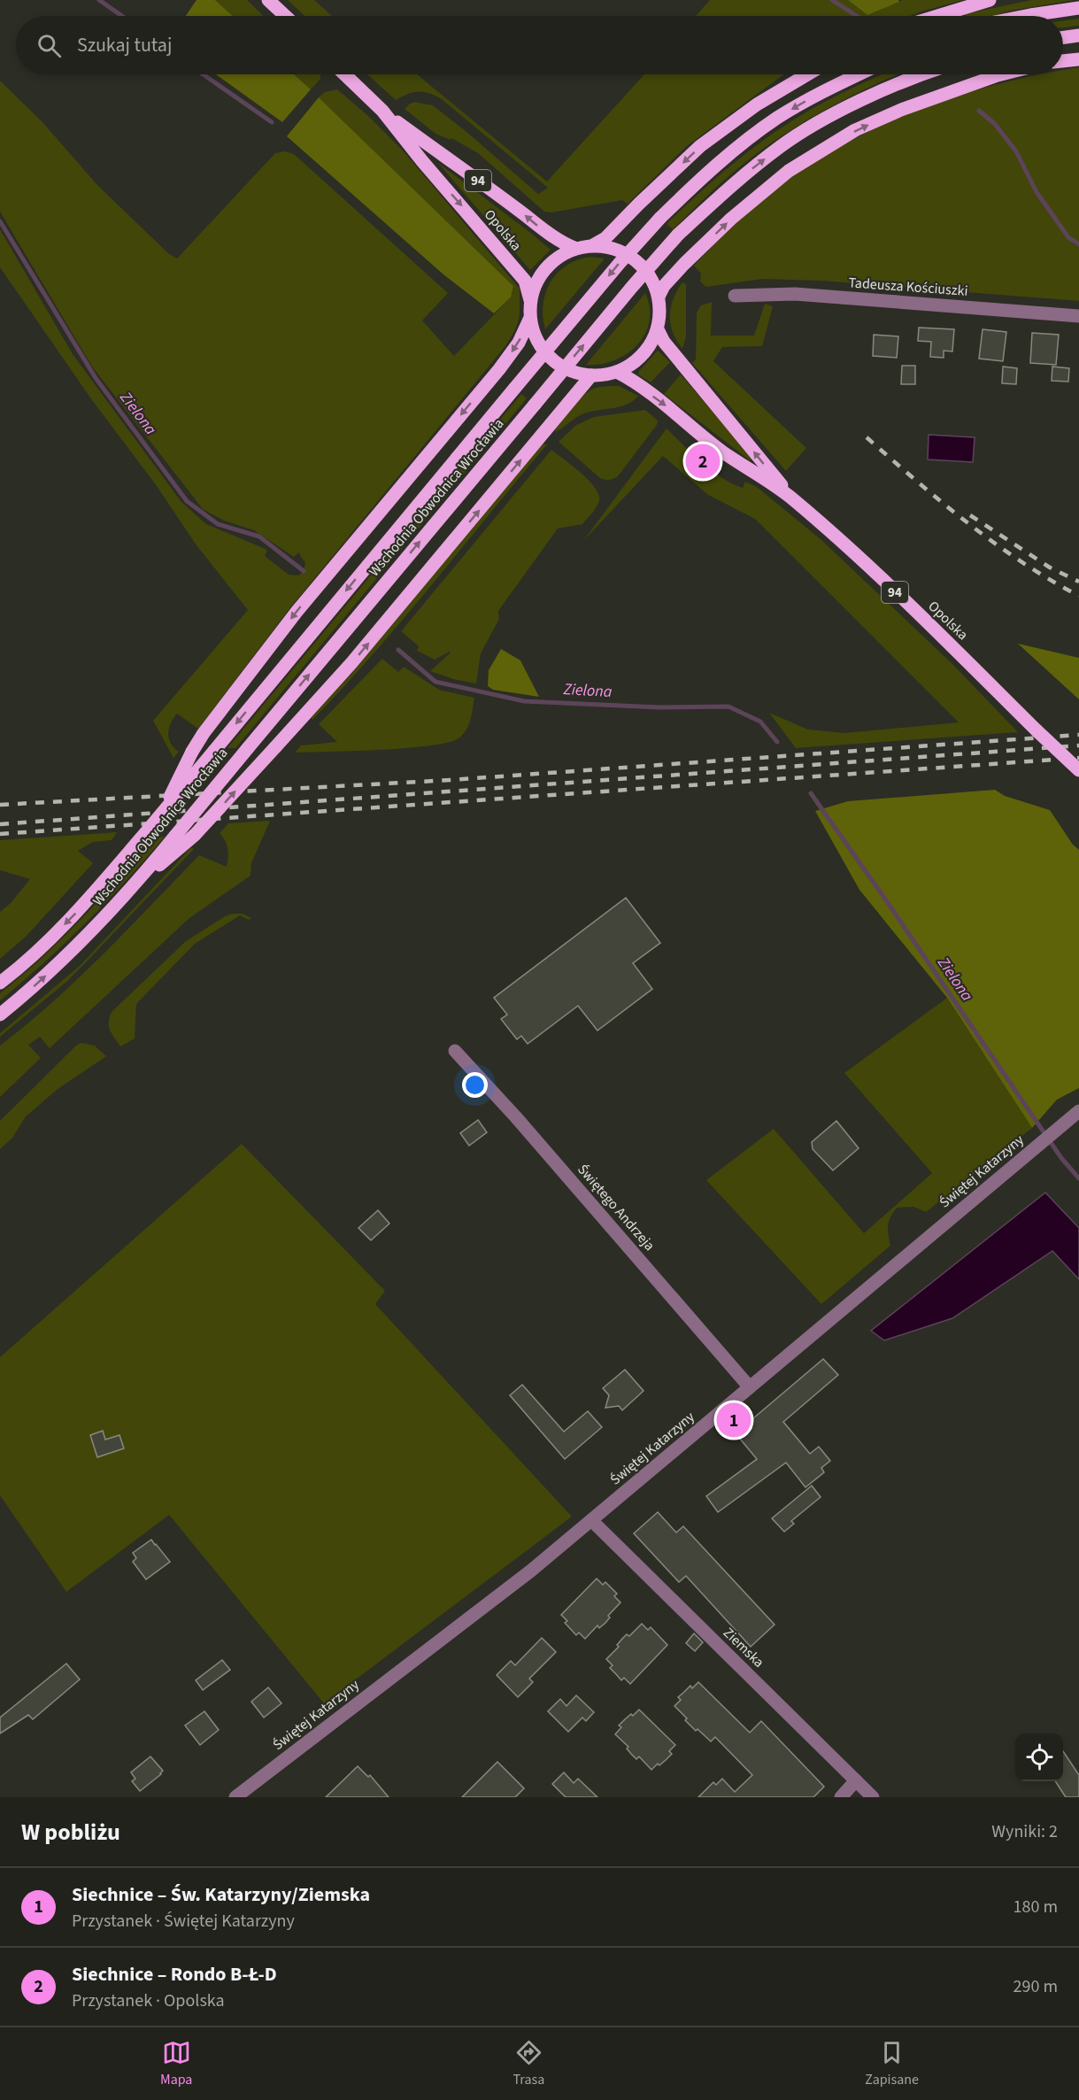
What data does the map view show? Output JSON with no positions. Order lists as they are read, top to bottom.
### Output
{
  "streets": {
    "main road": ["94", "Opolska", "Wschodnia Obwodnica Wrocławia"],
    "street": [
      "Tadeusza Kościuszki",
      "Świętej Katarzyny",
      "Świętego Andrzeja",
      "Ziemska"
    ]
  },
  "crossings": [
    ["94", "Opolska"],
    ["Świętej Katarzyny", "Świętego Andrzeja"],
    ["Świętej Katarzyny", "Ziemska"]
  ],
  "water": ["Zielona"],
  "page": {
    "search": "Szukaj tutaj",
    "pins": ["2", "1"],
    "heading": ["W pobliżu", "Wyniki: 2"],
    "list": [
      {
        "mark": "1",
        "name": "Siechnice – Św. Katarzyny/Ziemska",
        "note": "Przystanek · Świętej Katarzyny",
        "value": "180 m"
      },
      {
        "mark": "2",
        "name": "Siechnice – Rondo B-Ł-D",
        "note": "Przystanek · Opolska",
        "value": "290 m"
      }
    ],
    "nav": ["Mapa", "Trasa", "Zapisane"]
  }
}
